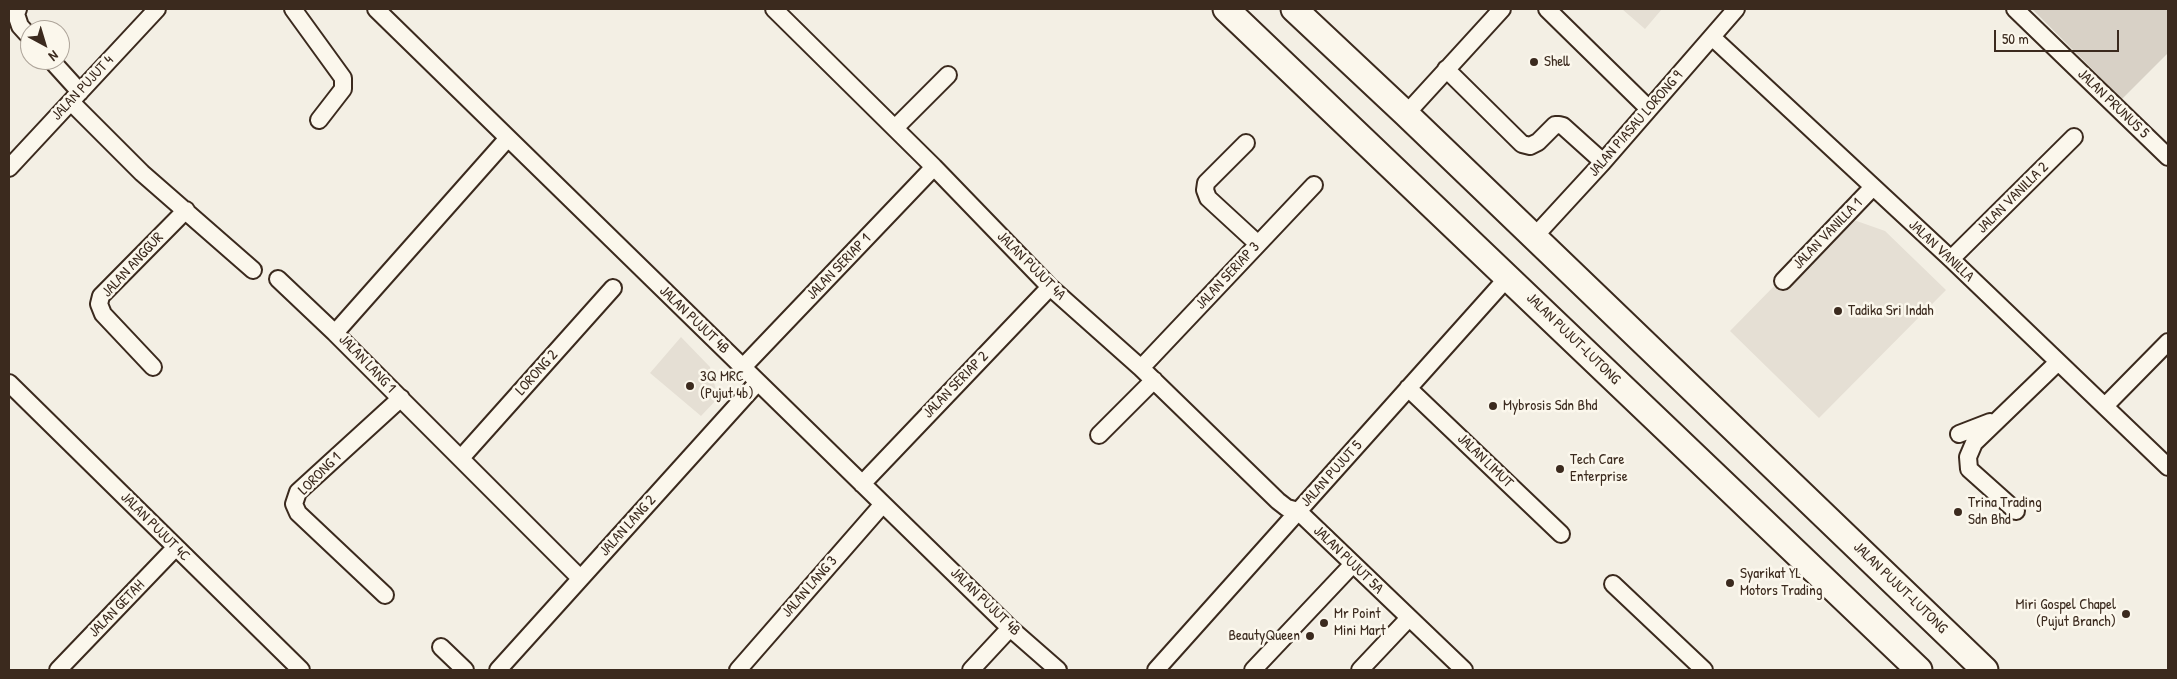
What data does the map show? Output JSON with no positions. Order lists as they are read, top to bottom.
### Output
{
  "streets": {
    "highway": ["JALAN PUJUT-LUTONG"],
    "street": [
      "JALAN PUJUT 4",
      "JALAN PRUNUS 5",
      "JALAN PIASAU LORONG 9",
      "JALAN VANILLA 2",
      "JALAN VANILLA 1",
      "JALAN VANILLA",
      "JALAN ANGGUR",
      "JALAN PUJUT 4A",
      "JALAN SERIAP 1",
      "JALAN SERIAP 3",
      "JALAN PUJUT 4B",
      "JALAN LANG 1",
      "LORONG 2",
      "JALAN SERIAP 2",
      "JALAN LIMUT",
      "LORONG 1",
      "JALAN PUJUT 5",
      "JALAN LANG 2",
      "JALAN PUJUT 4C",
      "JALAN PUJUT 5A",
      "JALAN LANG 3",
      "JALAN GETAH"
    ]
  },
  "crossings": [
    ["JALAN PIASAU LORONG 9", "JALAN VANILLA"],
    ["JALAN PIASAU LORONG 9", "JALAN PUJUT-LUTONG"],
    ["JALAN VANILLA 2", "JALAN VANILLA"],
    ["JALAN VANILLA 1", "JALAN VANILLA"],
    ["JALAN PUJUT 4A", "JALAN SERIAP 1"],
    ["JALAN PUJUT 4A", "JALAN SERIAP 3"],
    ["JALAN PUJUT 4A", "JALAN SERIAP 2"],
    ["JALAN PUJUT 4A", "JALAN PUJUT 5"],
    ["JALAN PUJUT 4A", "JALAN PUJUT 5A"],
    ["JALAN SERIAP 1", "JALAN PUJUT 4B"],
    ["JALAN PUJUT 4B", "JALAN LANG 1"],
    ["JALAN PUJUT 4B", "JALAN SERIAP 2"],
    ["JALAN PUJUT 4B", "JALAN LANG 2"],
    ["JALAN PUJUT 4B", "JALAN LANG 3"],
    ["JALAN PUJUT-LUTONG", "JALAN PUJUT 5"],
    ["JALAN LANG 1", "LORONG 2"],
    ["JALAN LANG 1", "LORONG 1"],
    ["JALAN LANG 1", "JALAN LANG 2"],
    ["JALAN LIMUT", "JALAN PUJUT 5"],
    ["JALAN PUJUT 5", "JALAN PUJUT 5A"],
    ["JALAN PUJUT 4C", "JALAN GETAH"]
  ],
  "places": [
    "Shell",
    "Tadika Sri Indah",
    "3Q MRC (Pujut 4b)",
    "Mybrosis Sdn Bhd",
    "Tech Care Enterprise",
    "Trina Trading Sdn Bhd",
    "Syarikat YL Motors Trading",
    "Miri Gospel Chapel (Pujut Branch)",
    "Mr Point Mini Mart",
    "BeautyQueen"
  ],
  "scale_bar": "50 m",
  "north": "bottom right"
}
